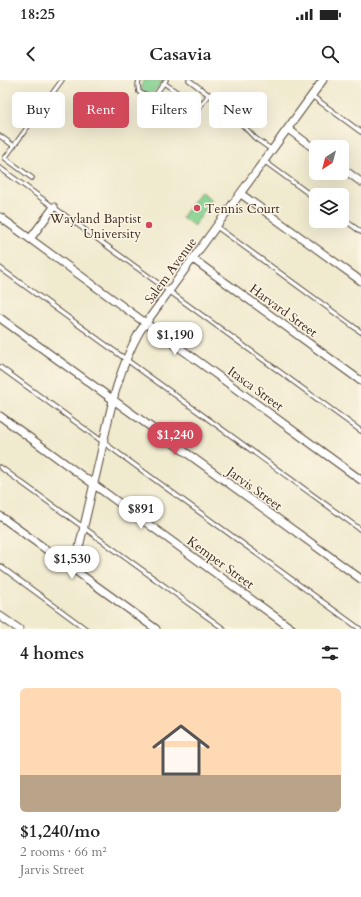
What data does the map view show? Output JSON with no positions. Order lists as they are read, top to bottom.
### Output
{
  "streets": {
    "street": [
      "Salem Avenue",
      "Harvard Street",
      "Itasca Street",
      "Jarvis Street",
      "Kemper Street"
    ]
  },
  "crossings": [
    ["Salem Avenue", "Harvard Street"],
    ["Salem Avenue", "Itasca Street"],
    ["Salem Avenue", "Jarvis Street"],
    ["Salem Avenue", "Kemper Street"]
  ],
  "places": ["Tennis Court", "Wayland Baptist University"],
  "north": "bottom left",
  "page": {
    "status": "18:25",
    "header": "Casavia",
    "chip": [
      "Buy",
      "Rent",
      "Filters",
      "New"
    ],
    "price": [
      "$1,190",
      "$1,240",
      "$891",
      "$1,530"
    ],
    "heading": "4 homes",
    "list": [
      {
        "name": "$1,240/mo",
        "note": "2 rooms · 66 m² · Jarvis Street"
      }
    ]
  }
}
